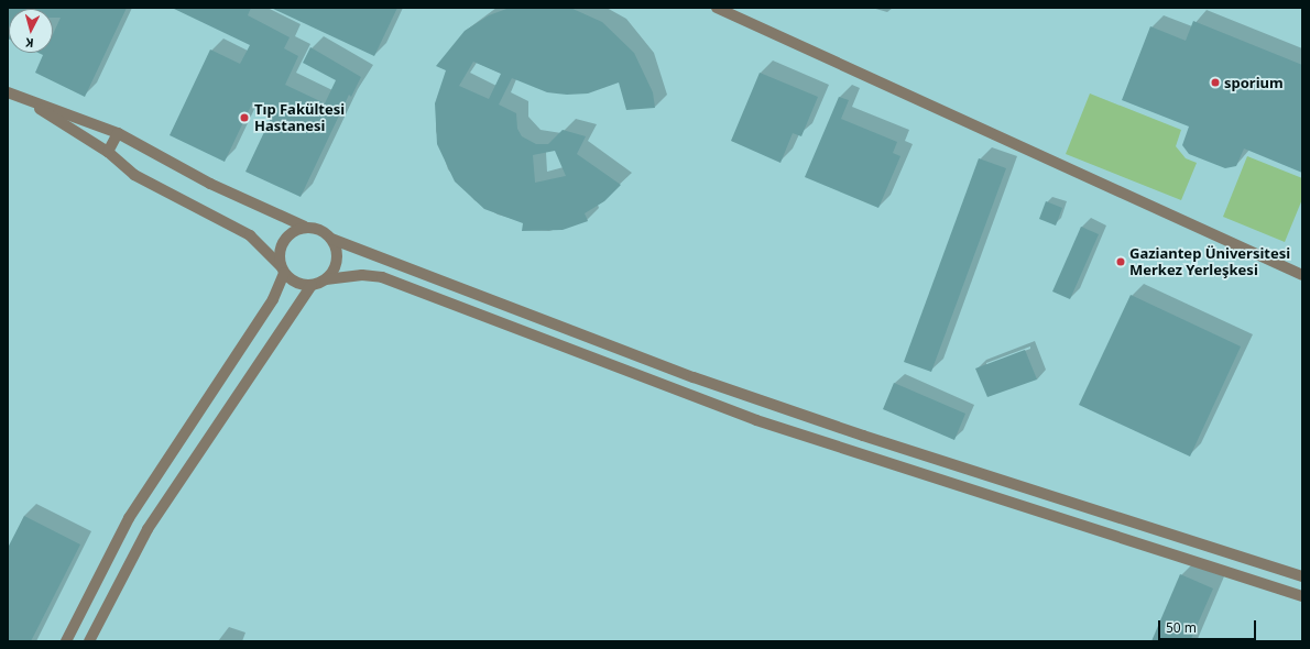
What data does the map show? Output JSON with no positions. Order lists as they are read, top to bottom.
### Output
{
  "places": ["sporium", "Tıp Fakültesi Hastanesi", "Gaziantep Üniversitesi Merkez Yerleşkesi"],
  "scale_bar": "50 m",
  "north": "bottom"
}
